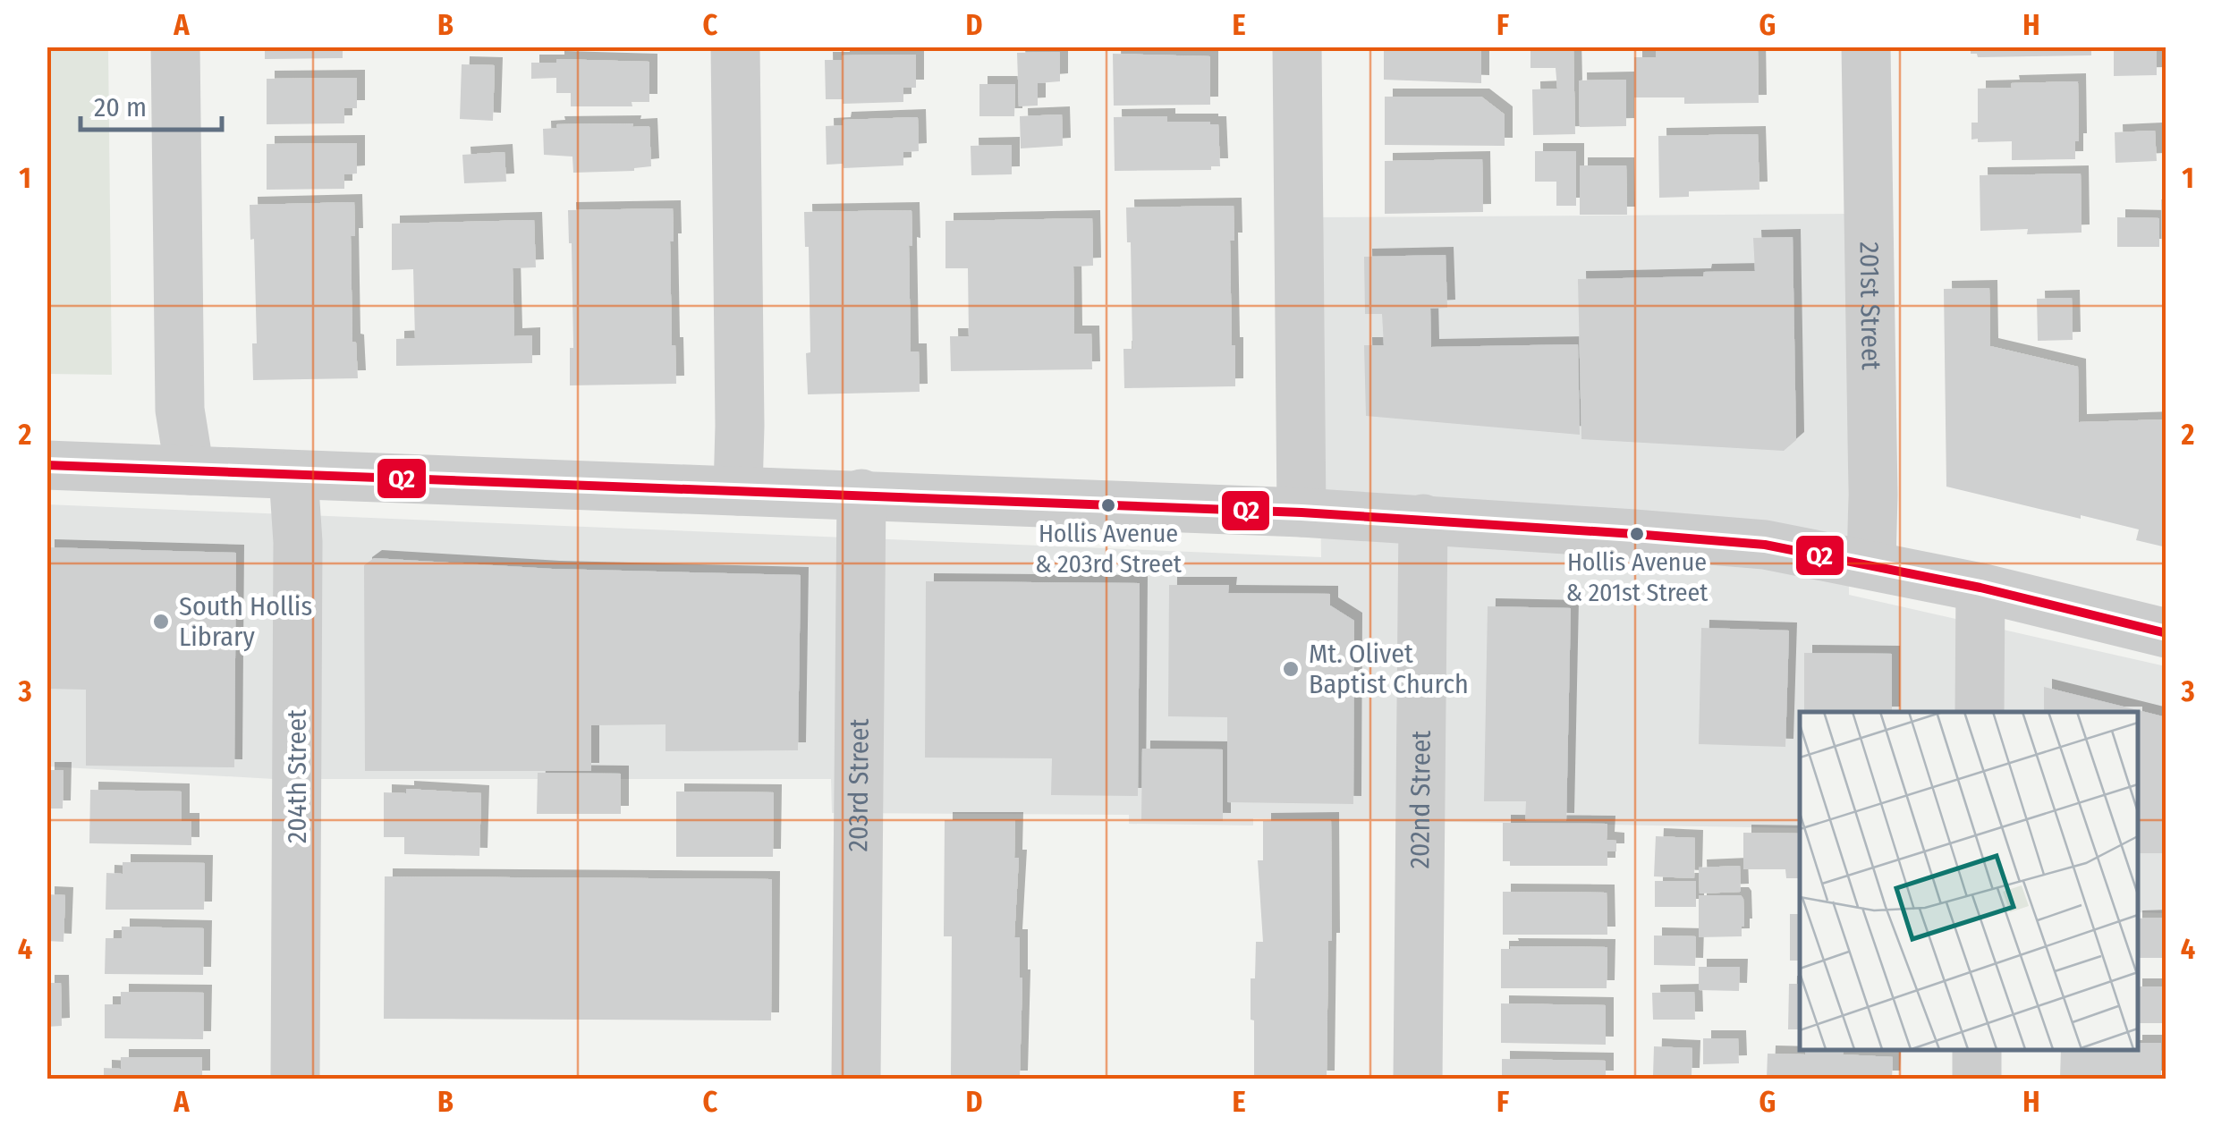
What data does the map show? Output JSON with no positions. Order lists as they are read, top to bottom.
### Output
{
  "streets": {
    "street": [
      "201st Street",
      "204th Street",
      "203rd Street",
      "202nd Street"
    ]
  },
  "places": [
    "Hollis Avenue & 203rd Street",
    "Hollis Avenue & 201st Street",
    "South Hollis Library",
    "Mt. Olivet Baptist Church"
  ],
  "lines": ["transit line Q2"],
  "scale_bar": "20 m",
  "grid": {
    "columns": [
      "A",
      "B",
      "C",
      "D",
      "E",
      "F",
      "G",
      "H"
    ],
    "rows": [
      "1",
      "2",
      "3",
      "4"
    ]
  }
}
